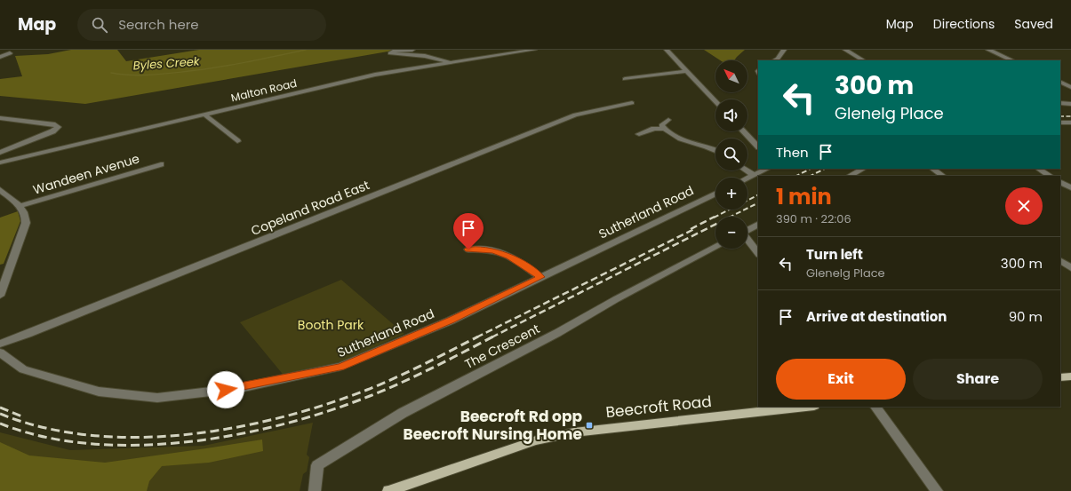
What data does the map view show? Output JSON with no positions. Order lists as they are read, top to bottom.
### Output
{
  "streets": {
    "main road": ["Beecroft Road"],
    "street": [
      "Malton Road",
      "Wandeen Avenue",
      "Copeland Road East",
      "Sutherland Road",
      "The Crescent"
    ]
  },
  "water": ["Byles Creek"],
  "parks": ["Booth Park"],
  "places": {
    "transit": ["Beecroft Rd opp Beecroft Nursing Home"]
  },
  "north": "top left",
  "page": {
    "header": "Map",
    "search": "Search here",
    "nav": ["Map", "Directions", "Saved"],
    "map_buttons": ["+", "−"],
    "turn": ["300 m", "Glenelg Place"],
    "then": "Then",
    "heading": ["1 min", "390 m · 22:06"],
    "list": [
      {
        "name": "Turn left",
        "note": "Glenelg Place",
        "value": "300 m"
      },
      {
        "name": "Arrive at destination",
        "value": "90 m"
      }
    ],
    "buttons": ["Exit", "Share"]
  }
}
